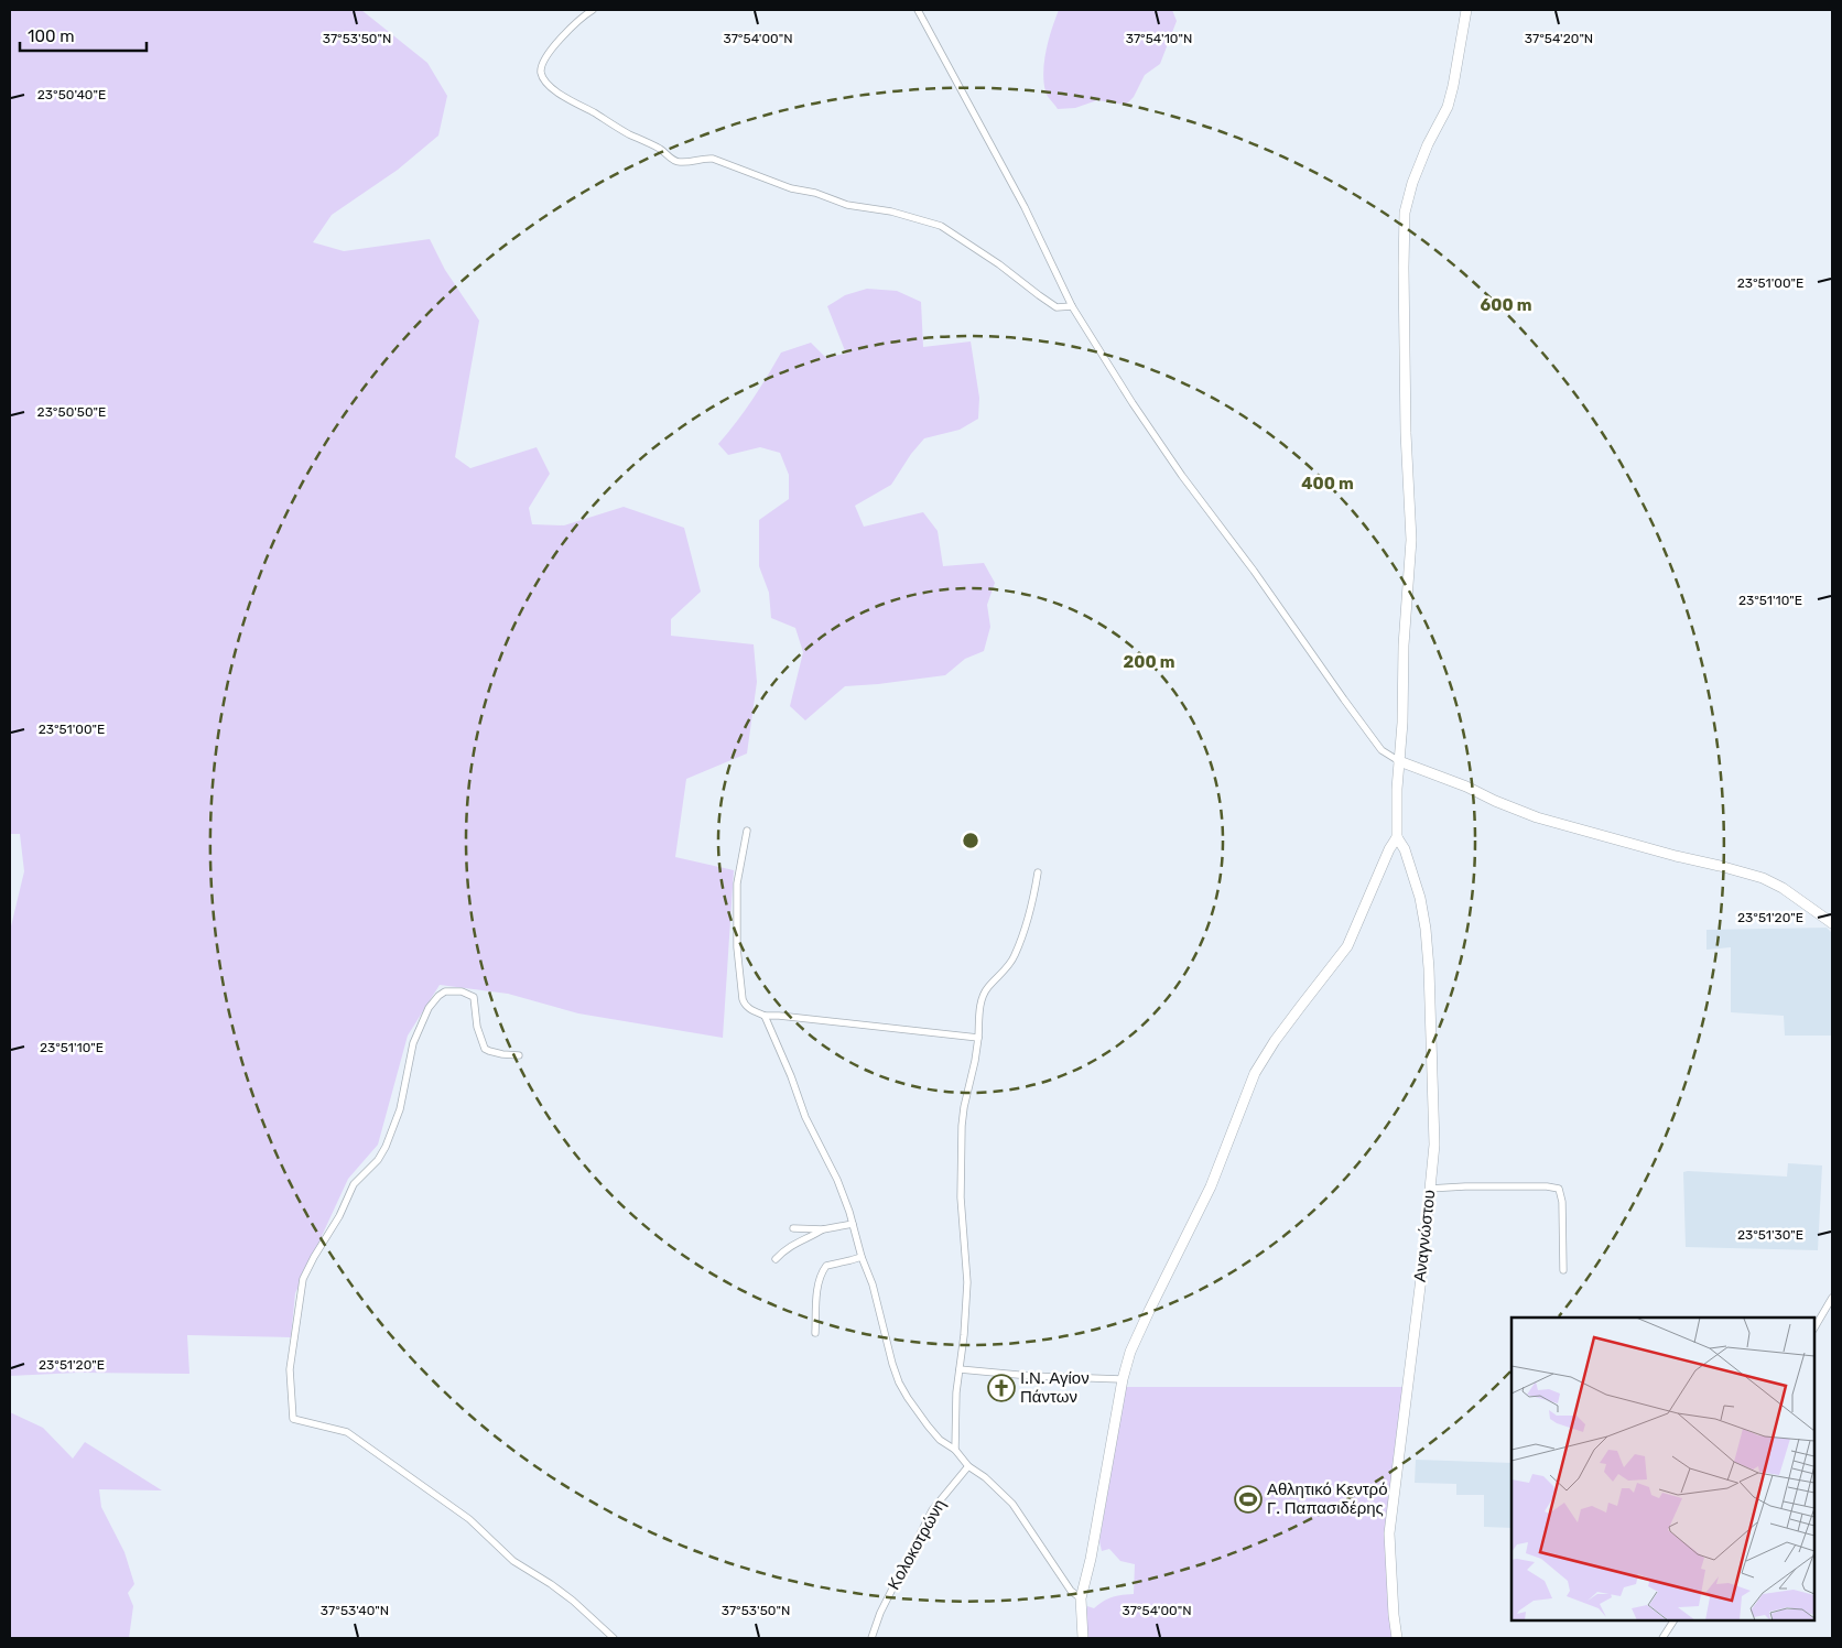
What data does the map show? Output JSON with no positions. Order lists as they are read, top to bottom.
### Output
{
  "streets": {
    "street": ["Αναγνώστου", "Κολοκοτρώνη"]
  },
  "places": {
    "church": ["Ι.Ν. Αγίον Πάντων"],
    "sports": ["Αθλητικό Κεντρό Γ. Παπασιδέρης"]
  },
  "scale_bar": "100 m",
  "coordinates": [
    "37°53'50\"N",
    "37°54'00\"N",
    "37°54'10\"N",
    "37°54'20\"N",
    "23°50'40\"E",
    "23°51'00\"E",
    "23°50'50\"E",
    "23°51'10\"E",
    "23°51'20\"E",
    "23°51'30\"E",
    "37°53'40\"N"
  ],
  "rings": ["600 m", "400 m", "200 m"]
}
